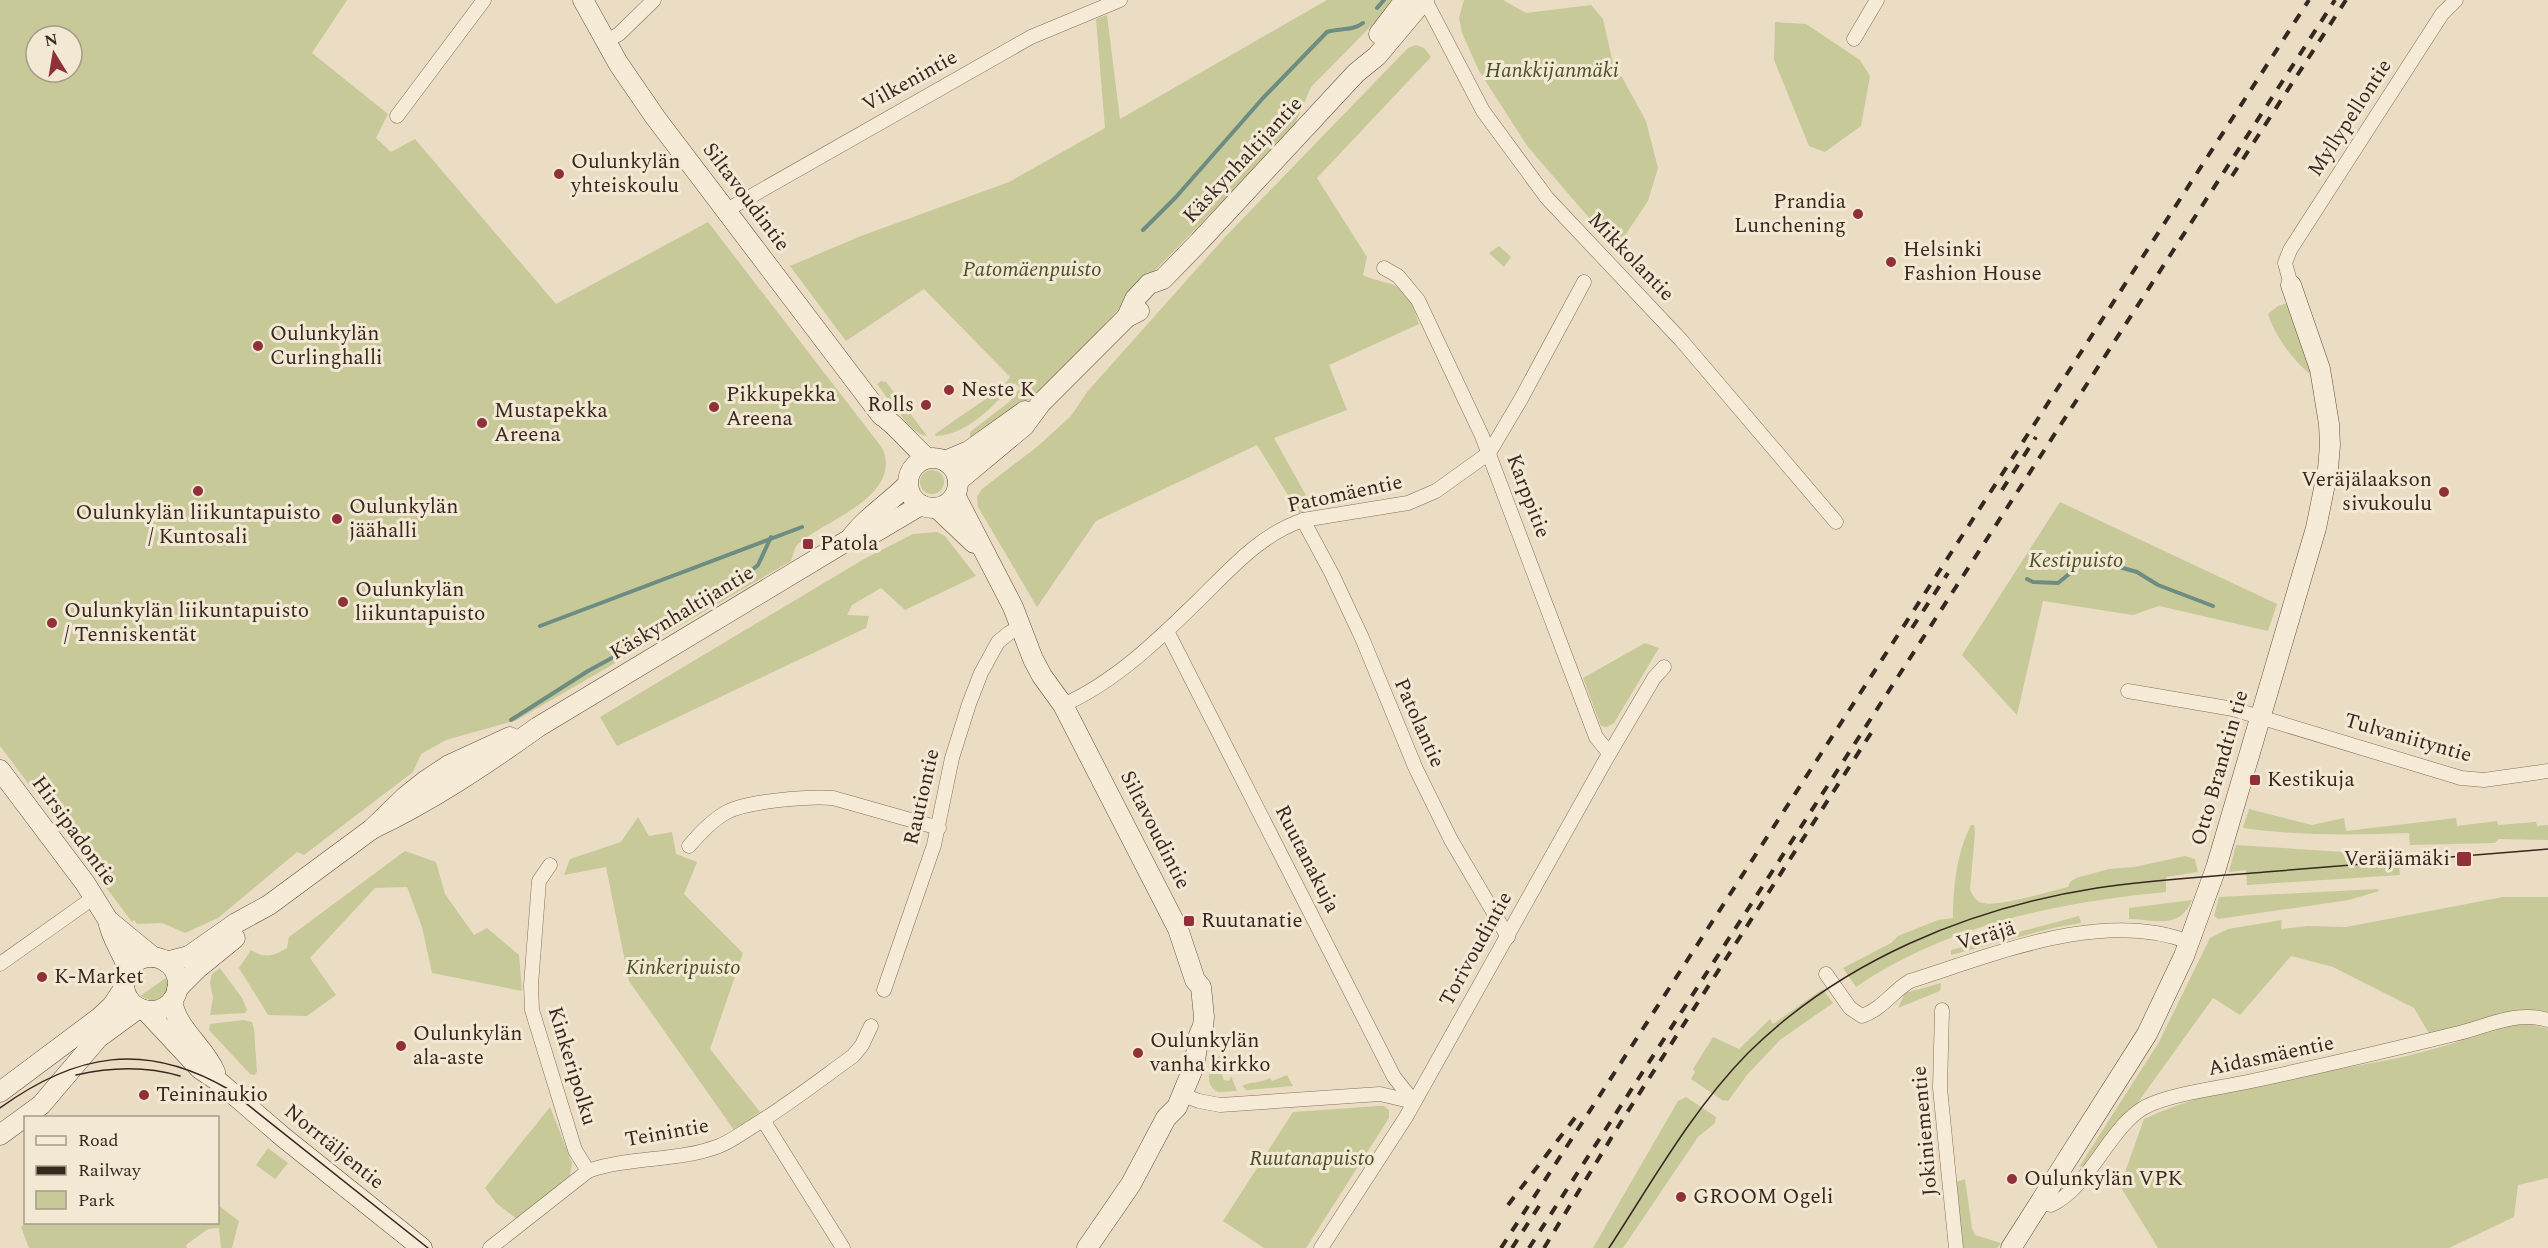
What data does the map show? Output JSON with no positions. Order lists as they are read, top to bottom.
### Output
{
  "streets": {
    "main road": [
      "Käskynhaltijantie",
      "Siltavoudintie",
      "Otto Brandtin tie",
      "Hirsipadontie",
      "Norrtäljentie"
    ],
    "street": [
      "Vilkenintie",
      "Myllypellontie",
      "Mikkolantie",
      "Patomäentie",
      "Karppitie",
      "Patolantie",
      "Tulvaniityntie",
      "Rautiontie",
      "Ruutanakuja",
      "Veräjä",
      "Torivoudintie",
      "Aidasmäentie",
      "Kinkeripolku",
      "Jokiniementie",
      "Teinintie"
    ]
  },
  "crossings": [
    ["Vilkenintie", "Siltavoudintie"],
    ["Myllypellontie", "Otto Brandtin tie"],
    ["Käskynhaltijantie", "Siltavoudintie"],
    ["Käskynhaltijantie", "Mikkolantie"],
    ["Käskynhaltijantie", "Hirsipadontie"],
    ["Käskynhaltijantie", "Norrtäljentie"],
    ["Siltavoudintie", "Patomäentie"],
    ["Siltavoudintie", "Rautiontie"],
    ["Patomäentie", "Karppitie"],
    ["Patomäentie", "Patolantie"],
    ["Patomäentie", "Ruutanakuja"],
    ["Karppitie", "Torivoudintie"],
    ["Patolantie", "Torivoudintie"],
    ["Tulvaniityntie", "Otto Brandtin tie"],
    ["Otto Brandtin tie", "Veräjä"],
    ["Otto Brandtin tie", "Aidasmäentie"],
    ["Hirsipadontie", "Norrtäljentie"],
    ["Ruutanakuja", "Torivoudintie"],
    ["Kinkeripolku", "Teinintie"]
  ],
  "parks": [
    "Hankkijanmäki",
    "Patomäenpuisto",
    "Kestipuisto",
    "Kinkeripuisto",
    "Ruutanapuisto"
  ],
  "places": {
    "other": [
      "Oulunkylän yhteiskoulu",
      "Prandia Lunchening",
      "Helsinki Fashion House",
      "Oulunkylän Curlinghalli",
      "Neste K",
      "Rolls",
      "Pikkupekka Areena",
      "Mustapekka Areena",
      "Oulunkylän liikuntapuisto / Kuntosali",
      "Veräjälaakson sivukoulu",
      "Oulunkylän jäähalli",
      "Oulunkylän liikuntapuisto",
      "Oulunkylän liikuntapuisto / Tenniskentät",
      "K-Market",
      "Oulunkylän ala-aste",
      "Oulunkylän vanha kirkko",
      "Teininaukio",
      "Oulunkylän VPK",
      "GROOM Ogeli"
    ],
    "transit": [
      "Patola",
      "Kestikuja",
      "Veräjämäki",
      "Ruutanatie"
    ]
  },
  "legend": ["Road", "Railway", "Park"],
  "north": "top"
}
